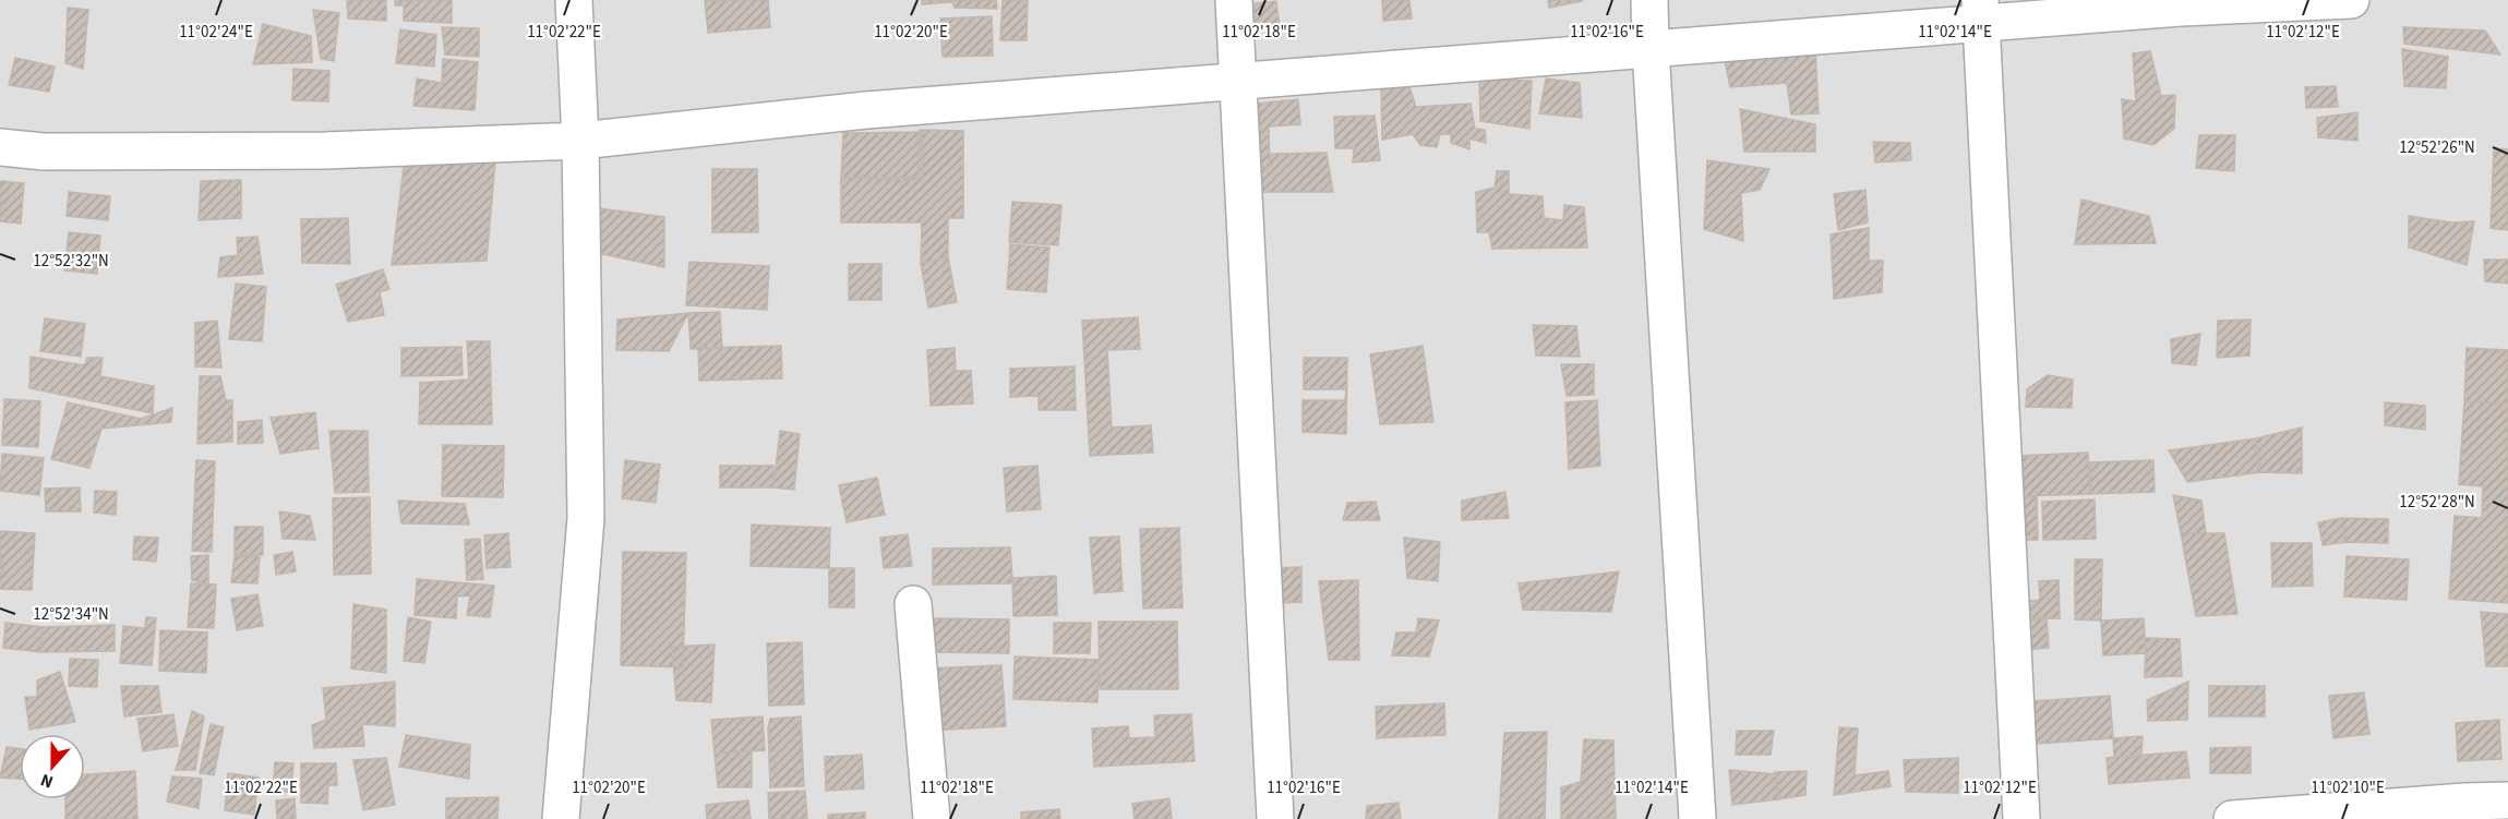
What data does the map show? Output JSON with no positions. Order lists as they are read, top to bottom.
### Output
{
  "north": "bottom",
  "coordinates": [
    "11°02'24\"E",
    "11°02'22\"E",
    "11°02'20\"E",
    "11°02'18\"E",
    "11°02'16\"E",
    "11°02'14\"E",
    "11°02'12\"E",
    "12°52'26\"N",
    "12°52'32\"N",
    "12°52'28\"N",
    "12°52'34\"N",
    "11°02'10\"E"
  ]
}
